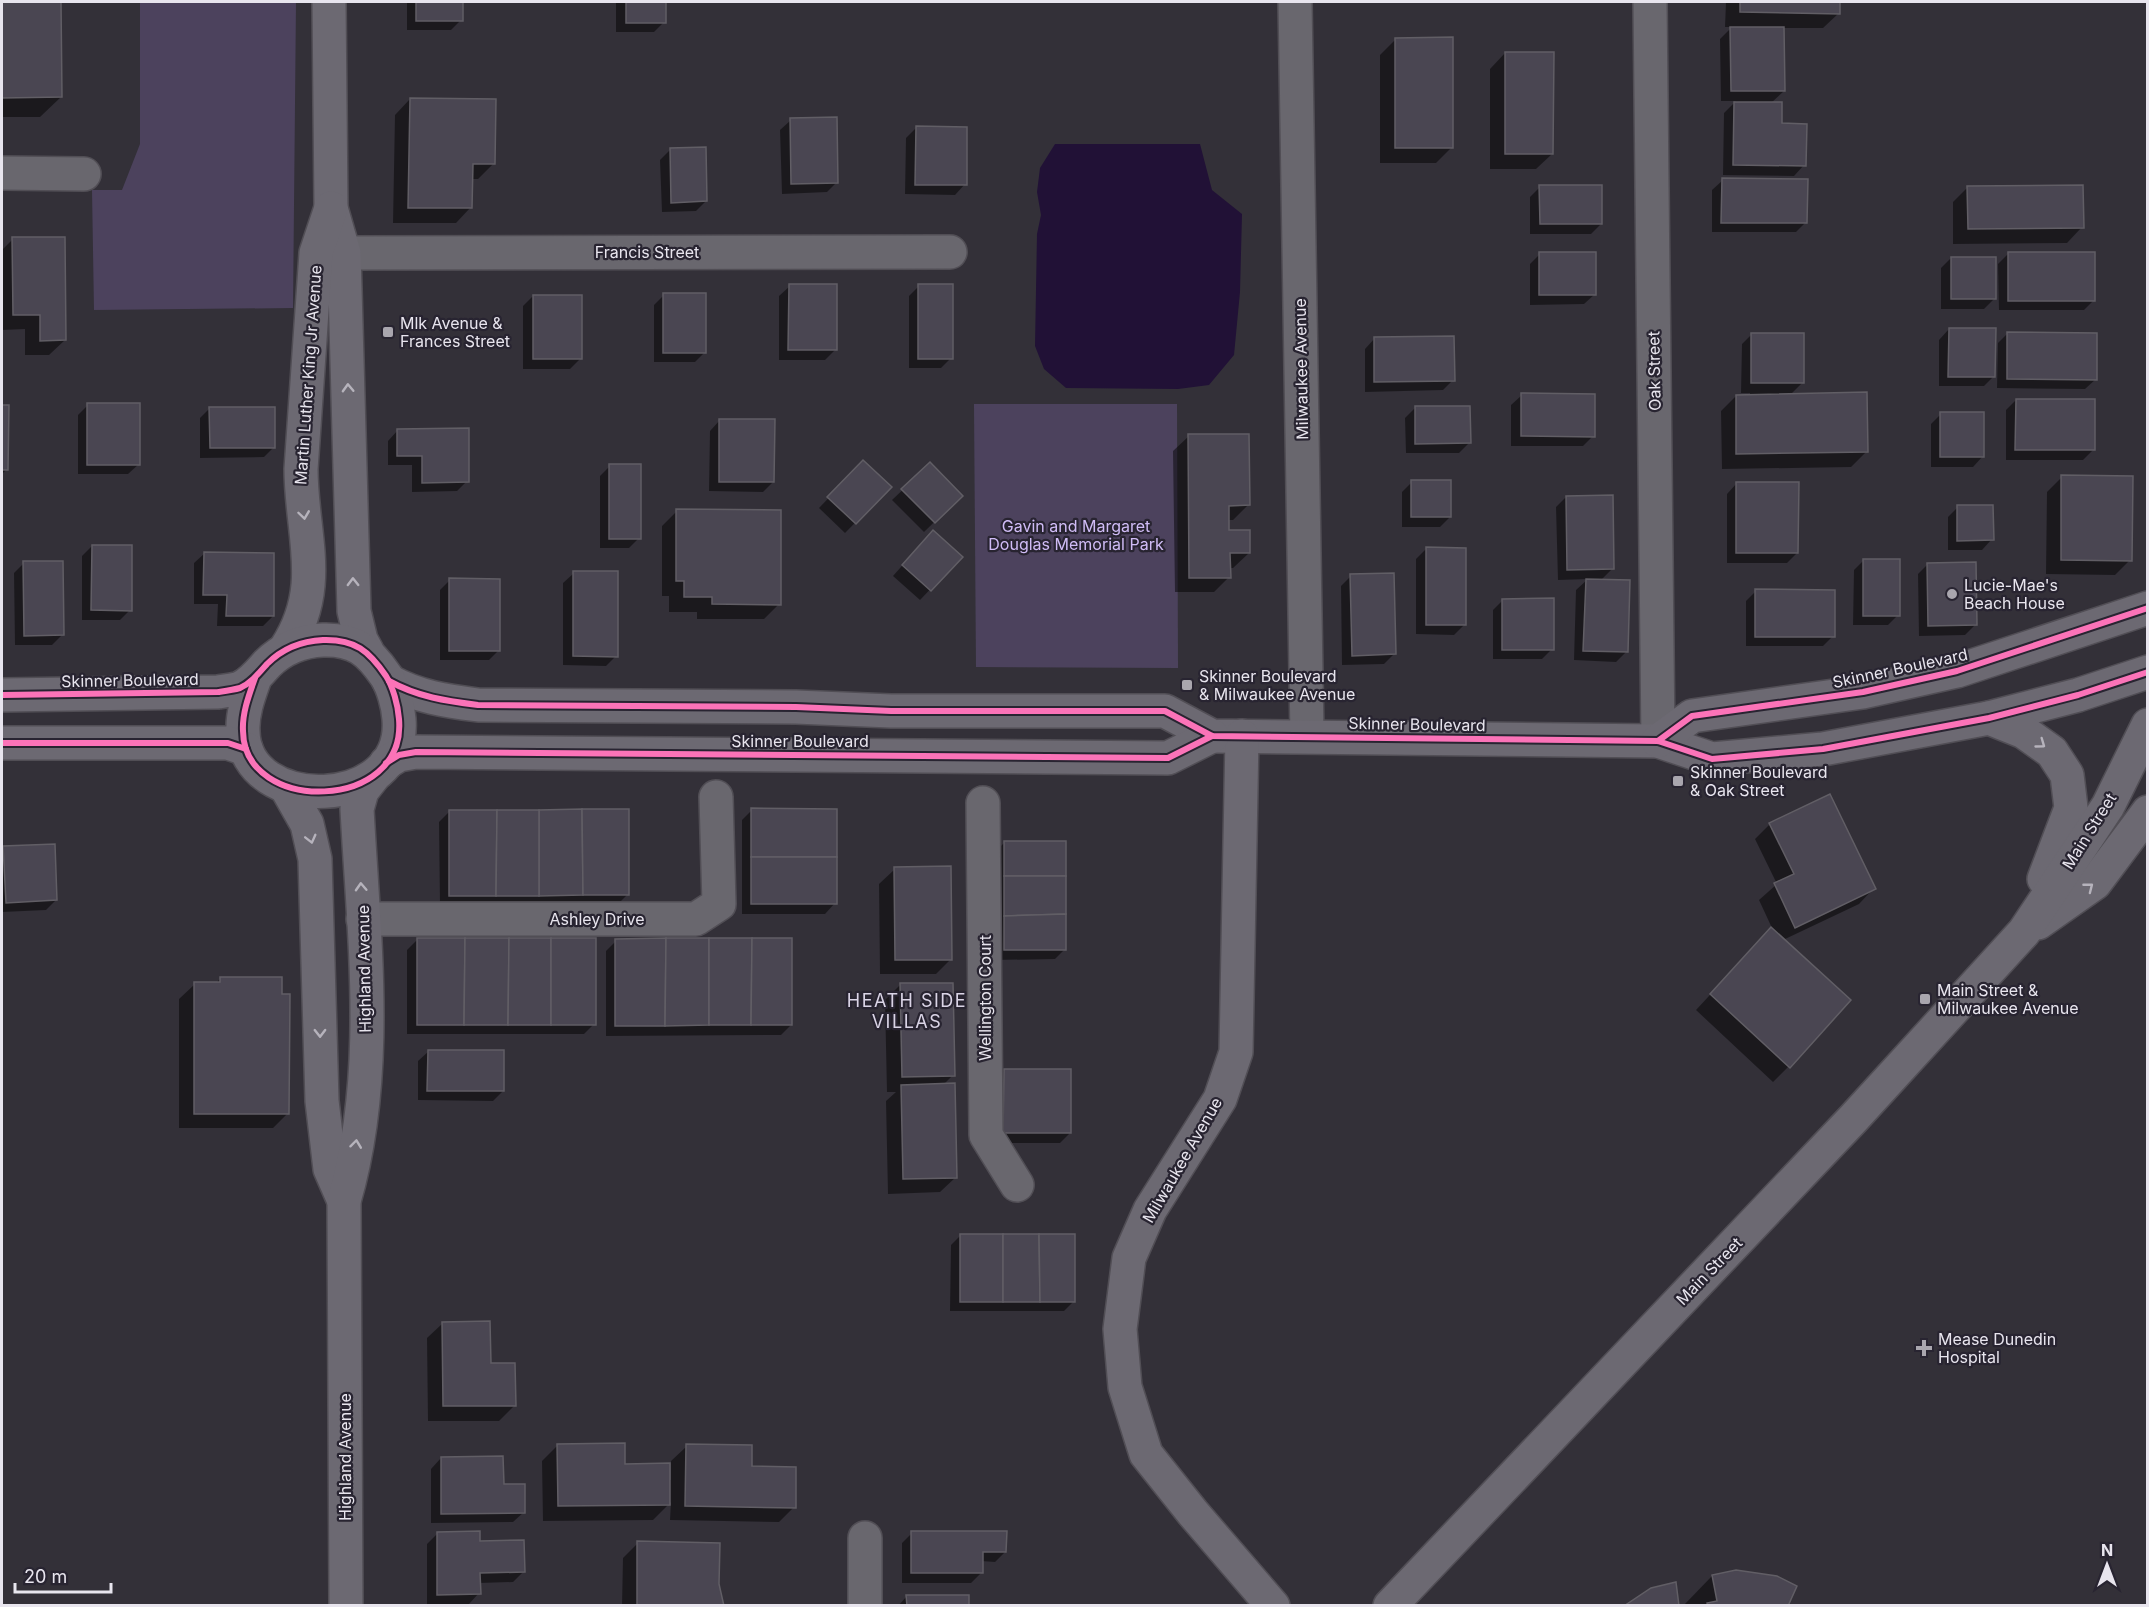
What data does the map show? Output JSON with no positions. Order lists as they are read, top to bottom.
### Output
{
  "streets": {
    "street": [
      "Francis Street",
      "Milwaukee Avenue",
      "Oak Street",
      "Martin Luther King Jr Avenue",
      "Skinner Boulevard",
      "Main Street",
      "Ashley Drive",
      "Highland Avenue",
      "Wellington Court"
    ]
  },
  "crossings": [
    ["Francis Street", "Martin Luther King Jr Avenue"],
    ["Milwaukee Avenue", "Skinner Boulevard"],
    ["Oak Street", "Skinner Boulevard"],
    ["Martin Luther King Jr Avenue", "Skinner Boulevard"],
    ["Martin Luther King Jr Avenue", "Highland Avenue"],
    ["Skinner Boulevard", "Highland Avenue"],
    ["Ashley Drive", "Highland Avenue"]
  ],
  "districts": ["HEATH SIDE VILLAS"],
  "parks": ["Gavin and Margaret Douglas Memorial Park"],
  "places": {
    "transit": [
      "Mlk Avenue & Frances Street",
      "Skinner Boulevard & Milwaukee Avenue",
      "Skinner Boulevard & Oak Street",
      "Main Street & Milwaukee Avenue"
    ],
    "other": ["Lucie-Mae's Beach House"],
    "health": ["Mease Dunedin Hospital"]
  },
  "scale_bar": "20 m",
  "north": "top"
}
